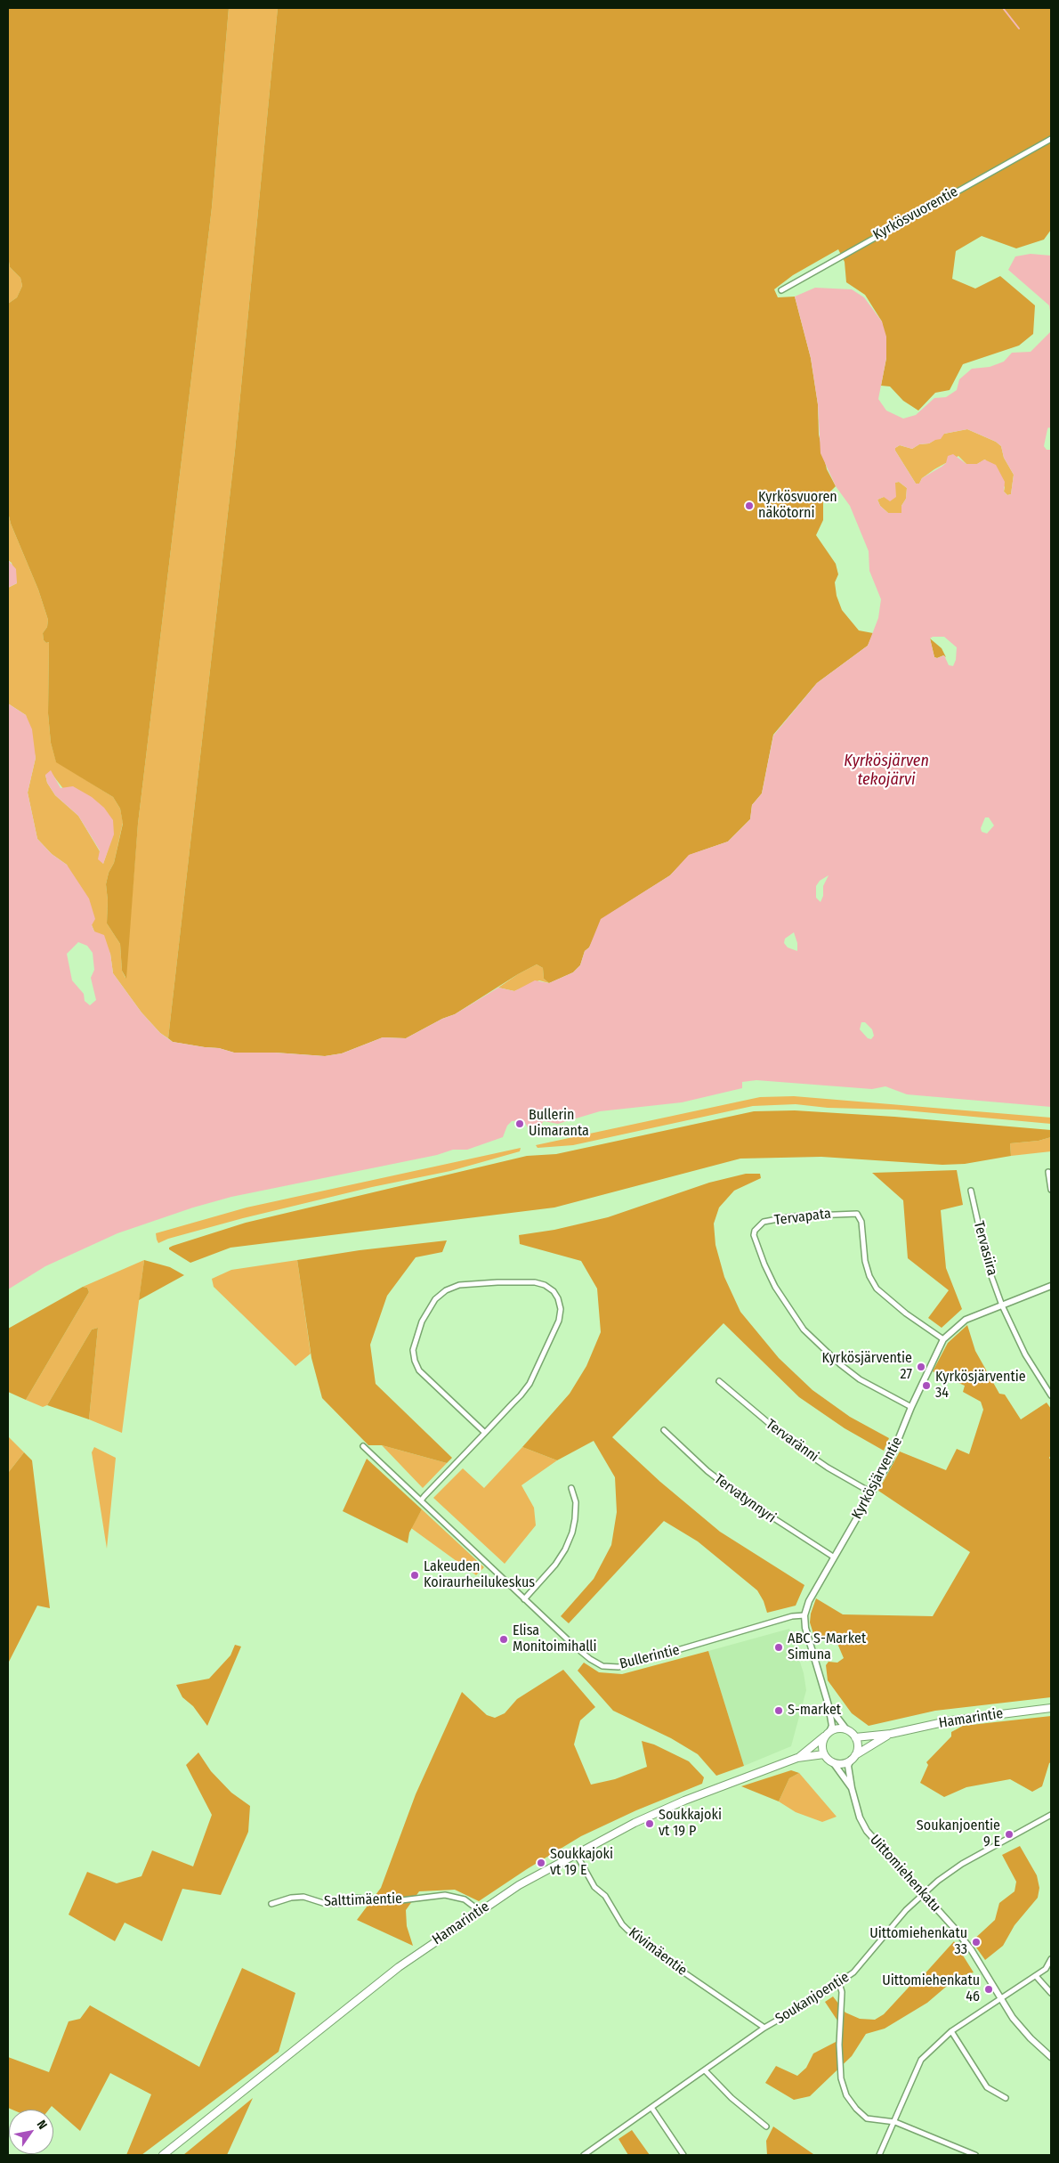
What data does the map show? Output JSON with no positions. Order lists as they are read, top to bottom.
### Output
{
  "streets": {
    "main road": ["Hamarintie"],
    "street": [
      "Kyrkösvuorentie",
      "Tervapata",
      "Tervasiira",
      "Tervaränni",
      "Kyrkösjärventie",
      "Tervatynnyri",
      "Bullerintie",
      "Uittomiehenkatu",
      "Salttimäentie",
      "Kivimäentie",
      "Soukanjoentie"
    ]
  },
  "crossings": [
    ["Tervapata", "Kyrkösjärventie"],
    ["Tervasiira", "Kyrkösjärventie"],
    ["Tervaränni", "Kyrkösjärventie"],
    ["Kyrkösjärventie", "Tervatynnyri"],
    ["Kyrkösjärventie", "Bullerintie"],
    ["Hamarintie", "Uittomiehenkatu"],
    ["Hamarintie", "Salttimäentie"],
    ["Hamarintie", "Kivimäentie"],
    ["Uittomiehenkatu", "Soukanjoentie"],
    ["Kivimäentie", "Soukanjoentie"]
  ],
  "water": ["Kyrkösjärven tekojärvi"],
  "places": [
    "Kyrkösvuoren näkötorni",
    "Bullerin Uimaranta",
    "Kyrkösjärventie 27",
    "Kyrkösjärventie 34",
    "Lakeuden Koiraurheilukeskus",
    "Elisa Monitoimihalli",
    "ABC S-Market Simuna",
    "S-market",
    "Soukkajoki vt 19 P",
    "Soukanjoentie 9 E",
    "Soukkajoki vt 19 E",
    "Uittomiehenkatu 33",
    "Uittomiehenkatu 46"
  ],
  "north": "top right"
}
